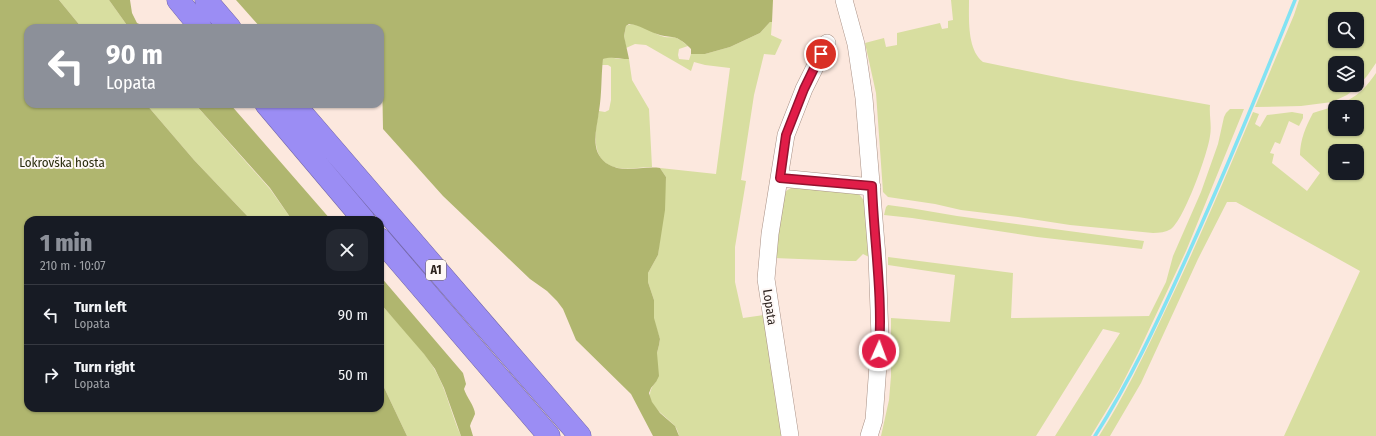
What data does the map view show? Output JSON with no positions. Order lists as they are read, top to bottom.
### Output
{
  "streets": {
    "highway": ["A1"],
    "street": ["Lopata"]
  },
  "parks": ["Lokrovška hosta"],
  "page": {
    "map_buttons": ["+", "−"],
    "turn": ["90 m", "Lopata"],
    "heading": ["1 min", "210 m · 10:07"],
    "list": [
      {
        "name": "Turn left",
        "note": "Lopata",
        "value": "90 m"
      },
      {
        "name": "Turn right",
        "note": "Lopata",
        "value": "50 m"
      }
    ]
  }
}
